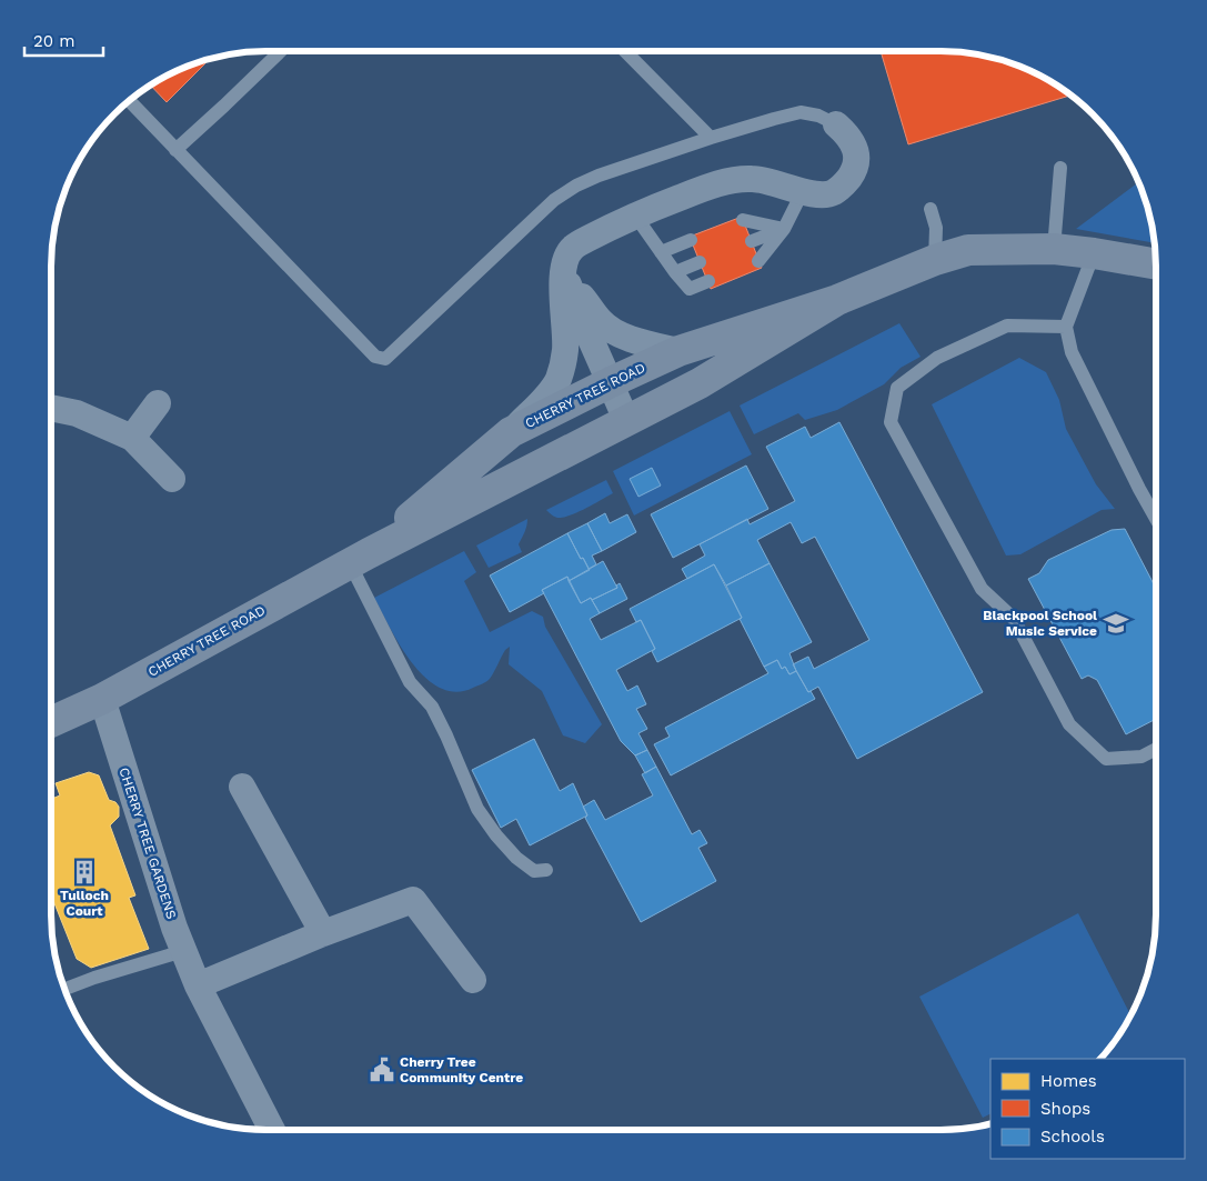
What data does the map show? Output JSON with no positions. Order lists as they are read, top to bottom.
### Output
{
  "streets": {
    "street": ["CHERRY TREE ROAD", "CHERRY TREE GARDENS"]
  },
  "crossings": [
    ["CHERRY TREE ROAD", "CHERRY TREE GARDENS"]
  ],
  "places": {
    "school or university": ["Blackpool School Music Service"],
    "building": ["Tulloch Court"],
    "public building": ["Cherry Tree Community Centre"]
  },
  "legend": ["Homes", "Shops", "Schools"],
  "scale_bar": "20 m"
}
